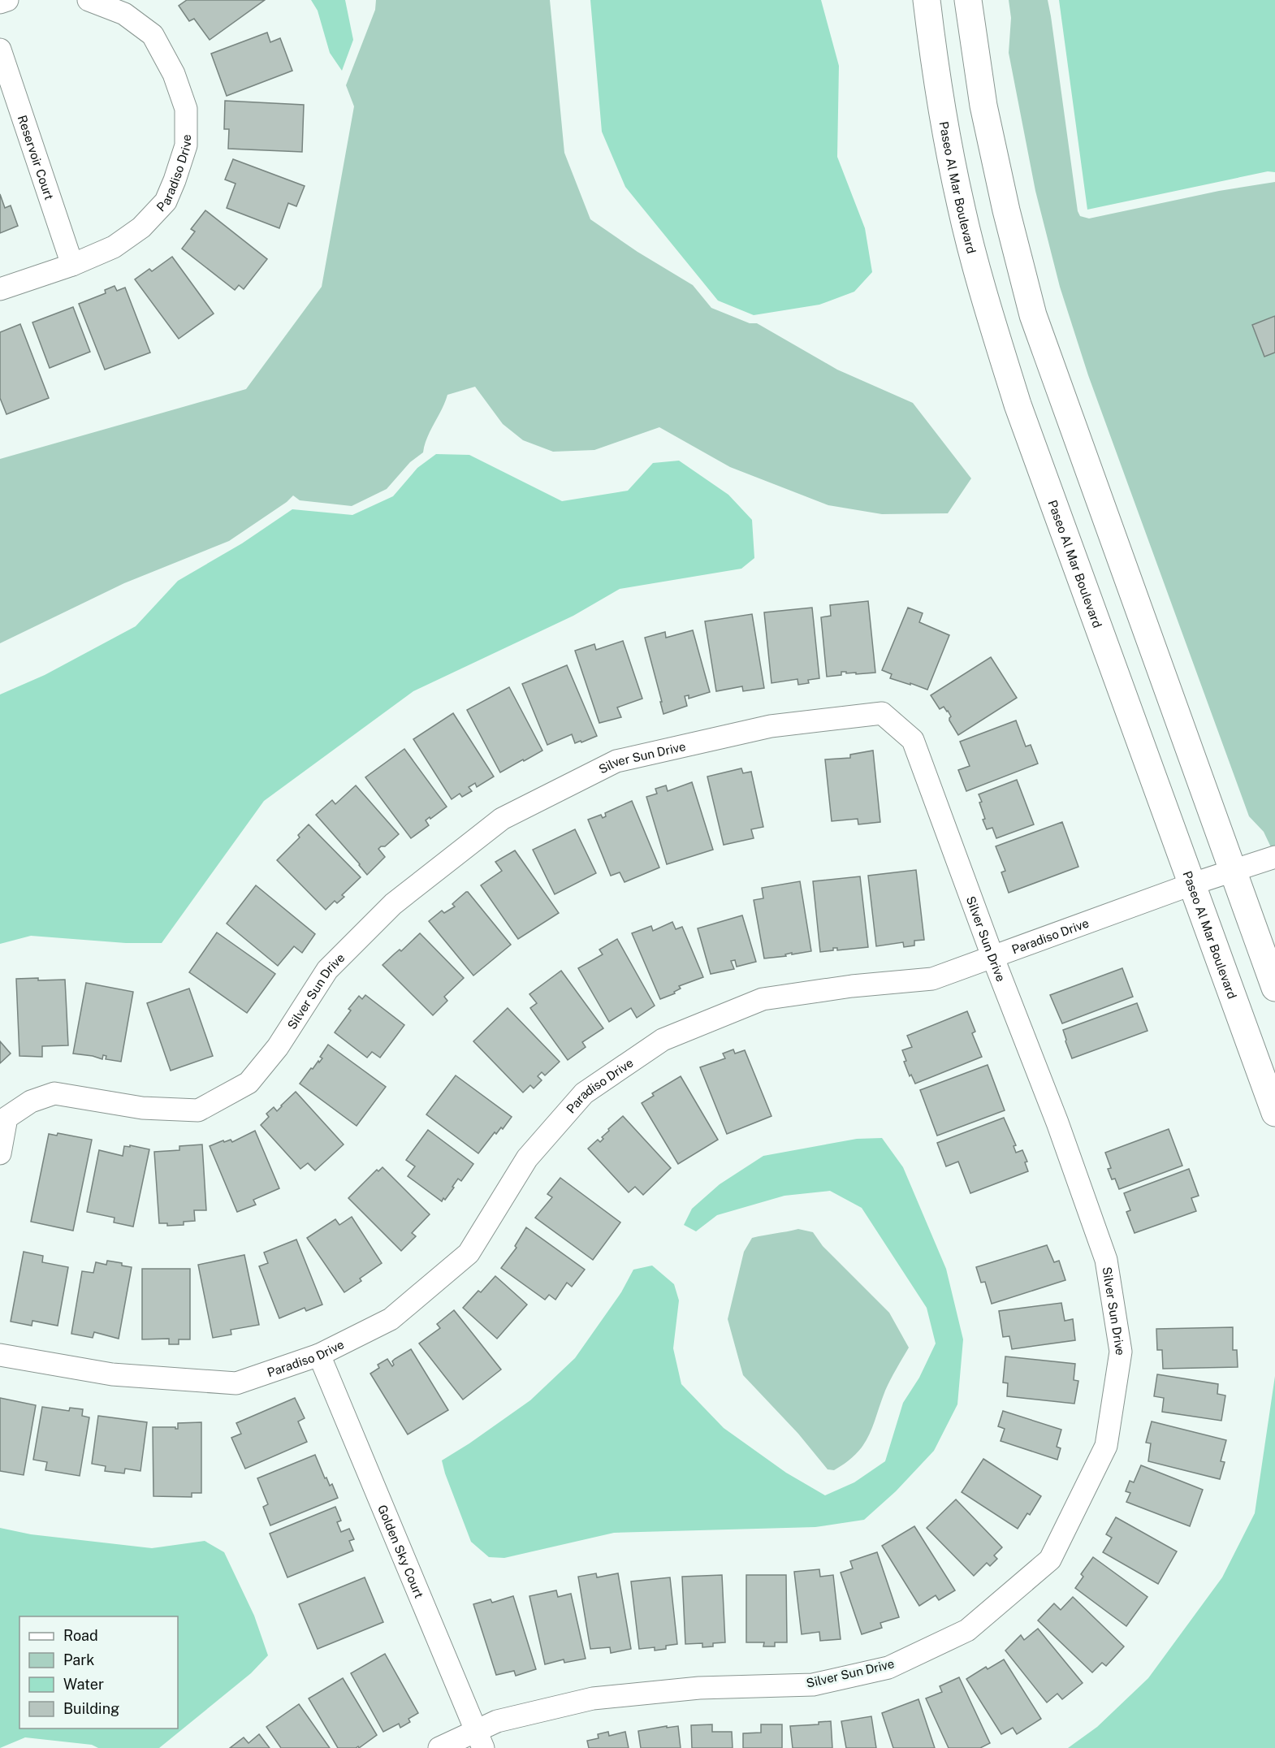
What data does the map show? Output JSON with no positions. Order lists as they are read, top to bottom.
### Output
{
  "streets": {
    "main road": ["Paseo Al Mar Boulevard"],
    "street": [
      "Reservoir Court",
      "Paradiso Drive",
      "Silver Sun Drive",
      "Golden Sky Court"
    ]
  },
  "crossings": [
    ["Reservoir Court", "Paradiso Drive"],
    ["Paradiso Drive", "Paseo Al Mar Boulevard"],
    ["Paradiso Drive", "Silver Sun Drive"],
    ["Paradiso Drive", "Golden Sky Court"],
    ["Silver Sun Drive", "Golden Sky Court"]
  ],
  "legend": [
    "Road",
    "Park",
    "Water",
    "Building"
  ]
}
